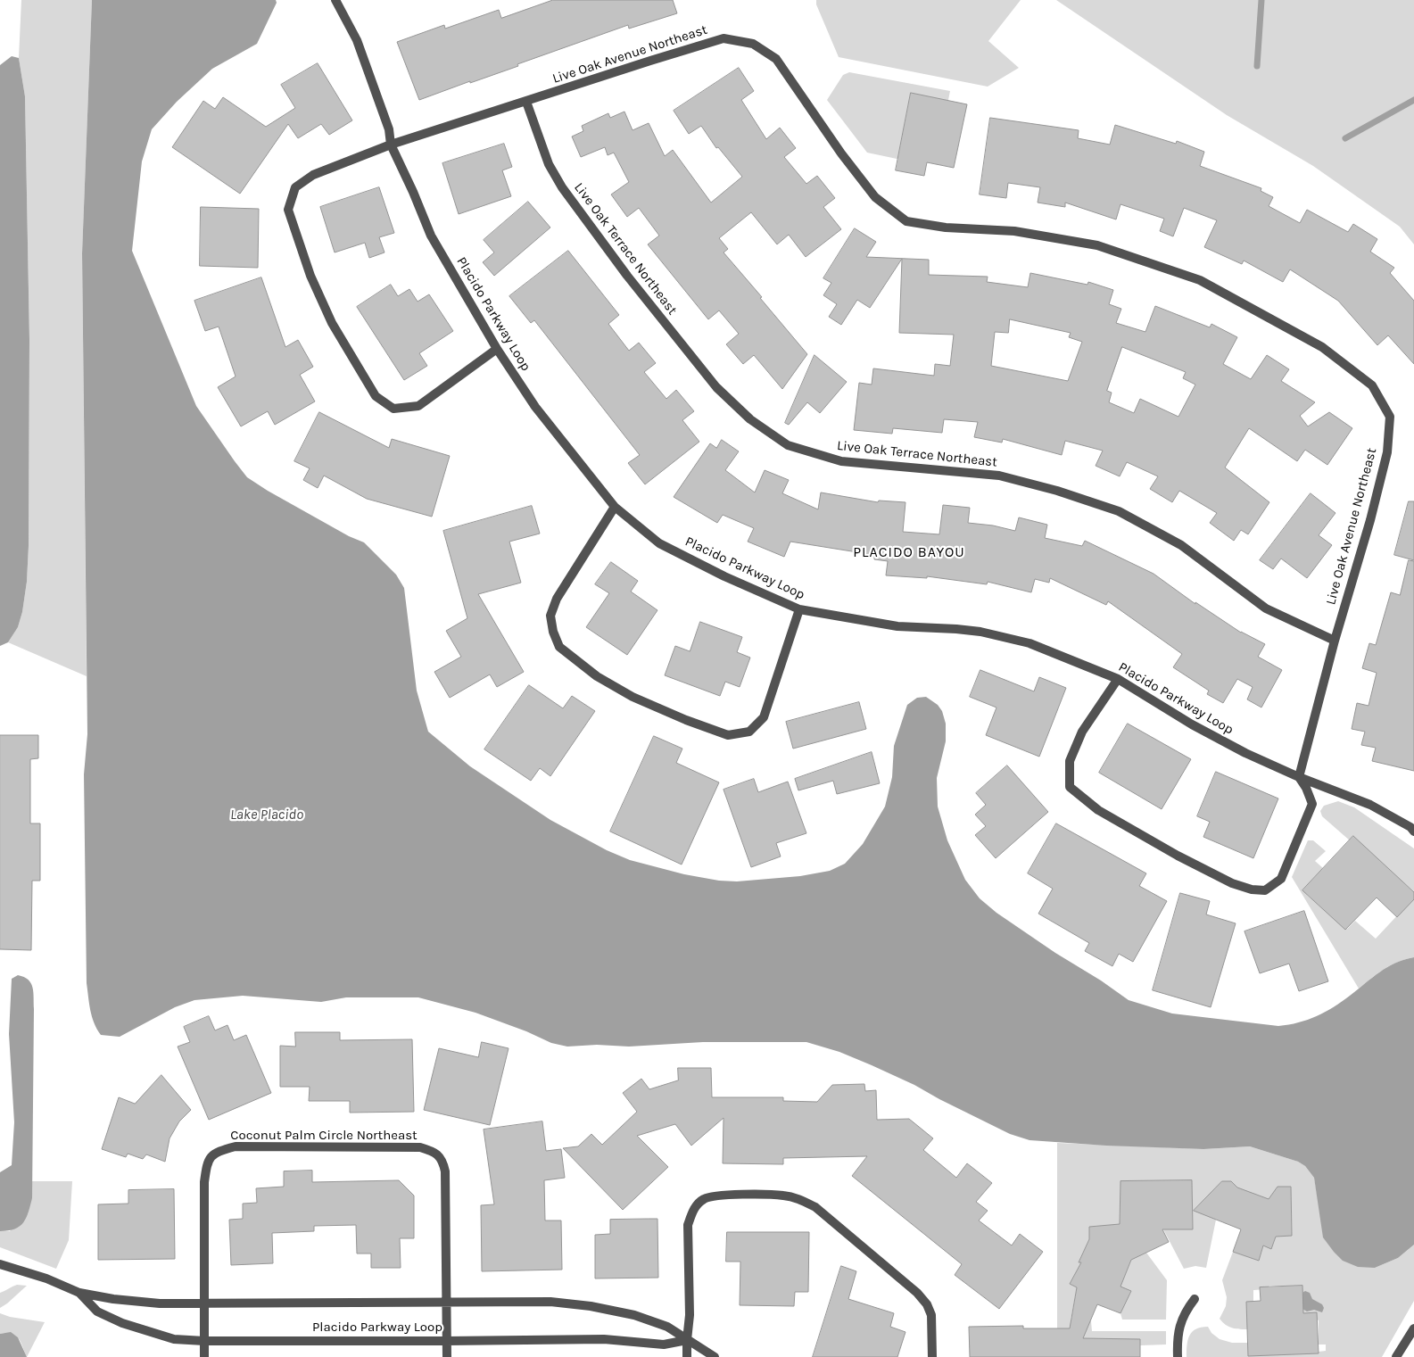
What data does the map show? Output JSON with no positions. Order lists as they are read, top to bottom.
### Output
{
  "streets": {
    "street": [
      "Live Oak Avenue Northeast",
      "Live Oak Terrace Northeast",
      "Placido Parkway Loop",
      "Coconut Palm Circle Northeast"
    ]
  },
  "crossings": [
    ["Live Oak Avenue Northeast", "Live Oak Terrace Northeast"],
    ["Live Oak Avenue Northeast", "Placido Parkway Loop"],
    ["Placido Parkway Loop", "Coconut Palm Circle Northeast"]
  ],
  "districts": ["PLACIDO BAYOU"],
  "water": ["Lake Placido"]
}
